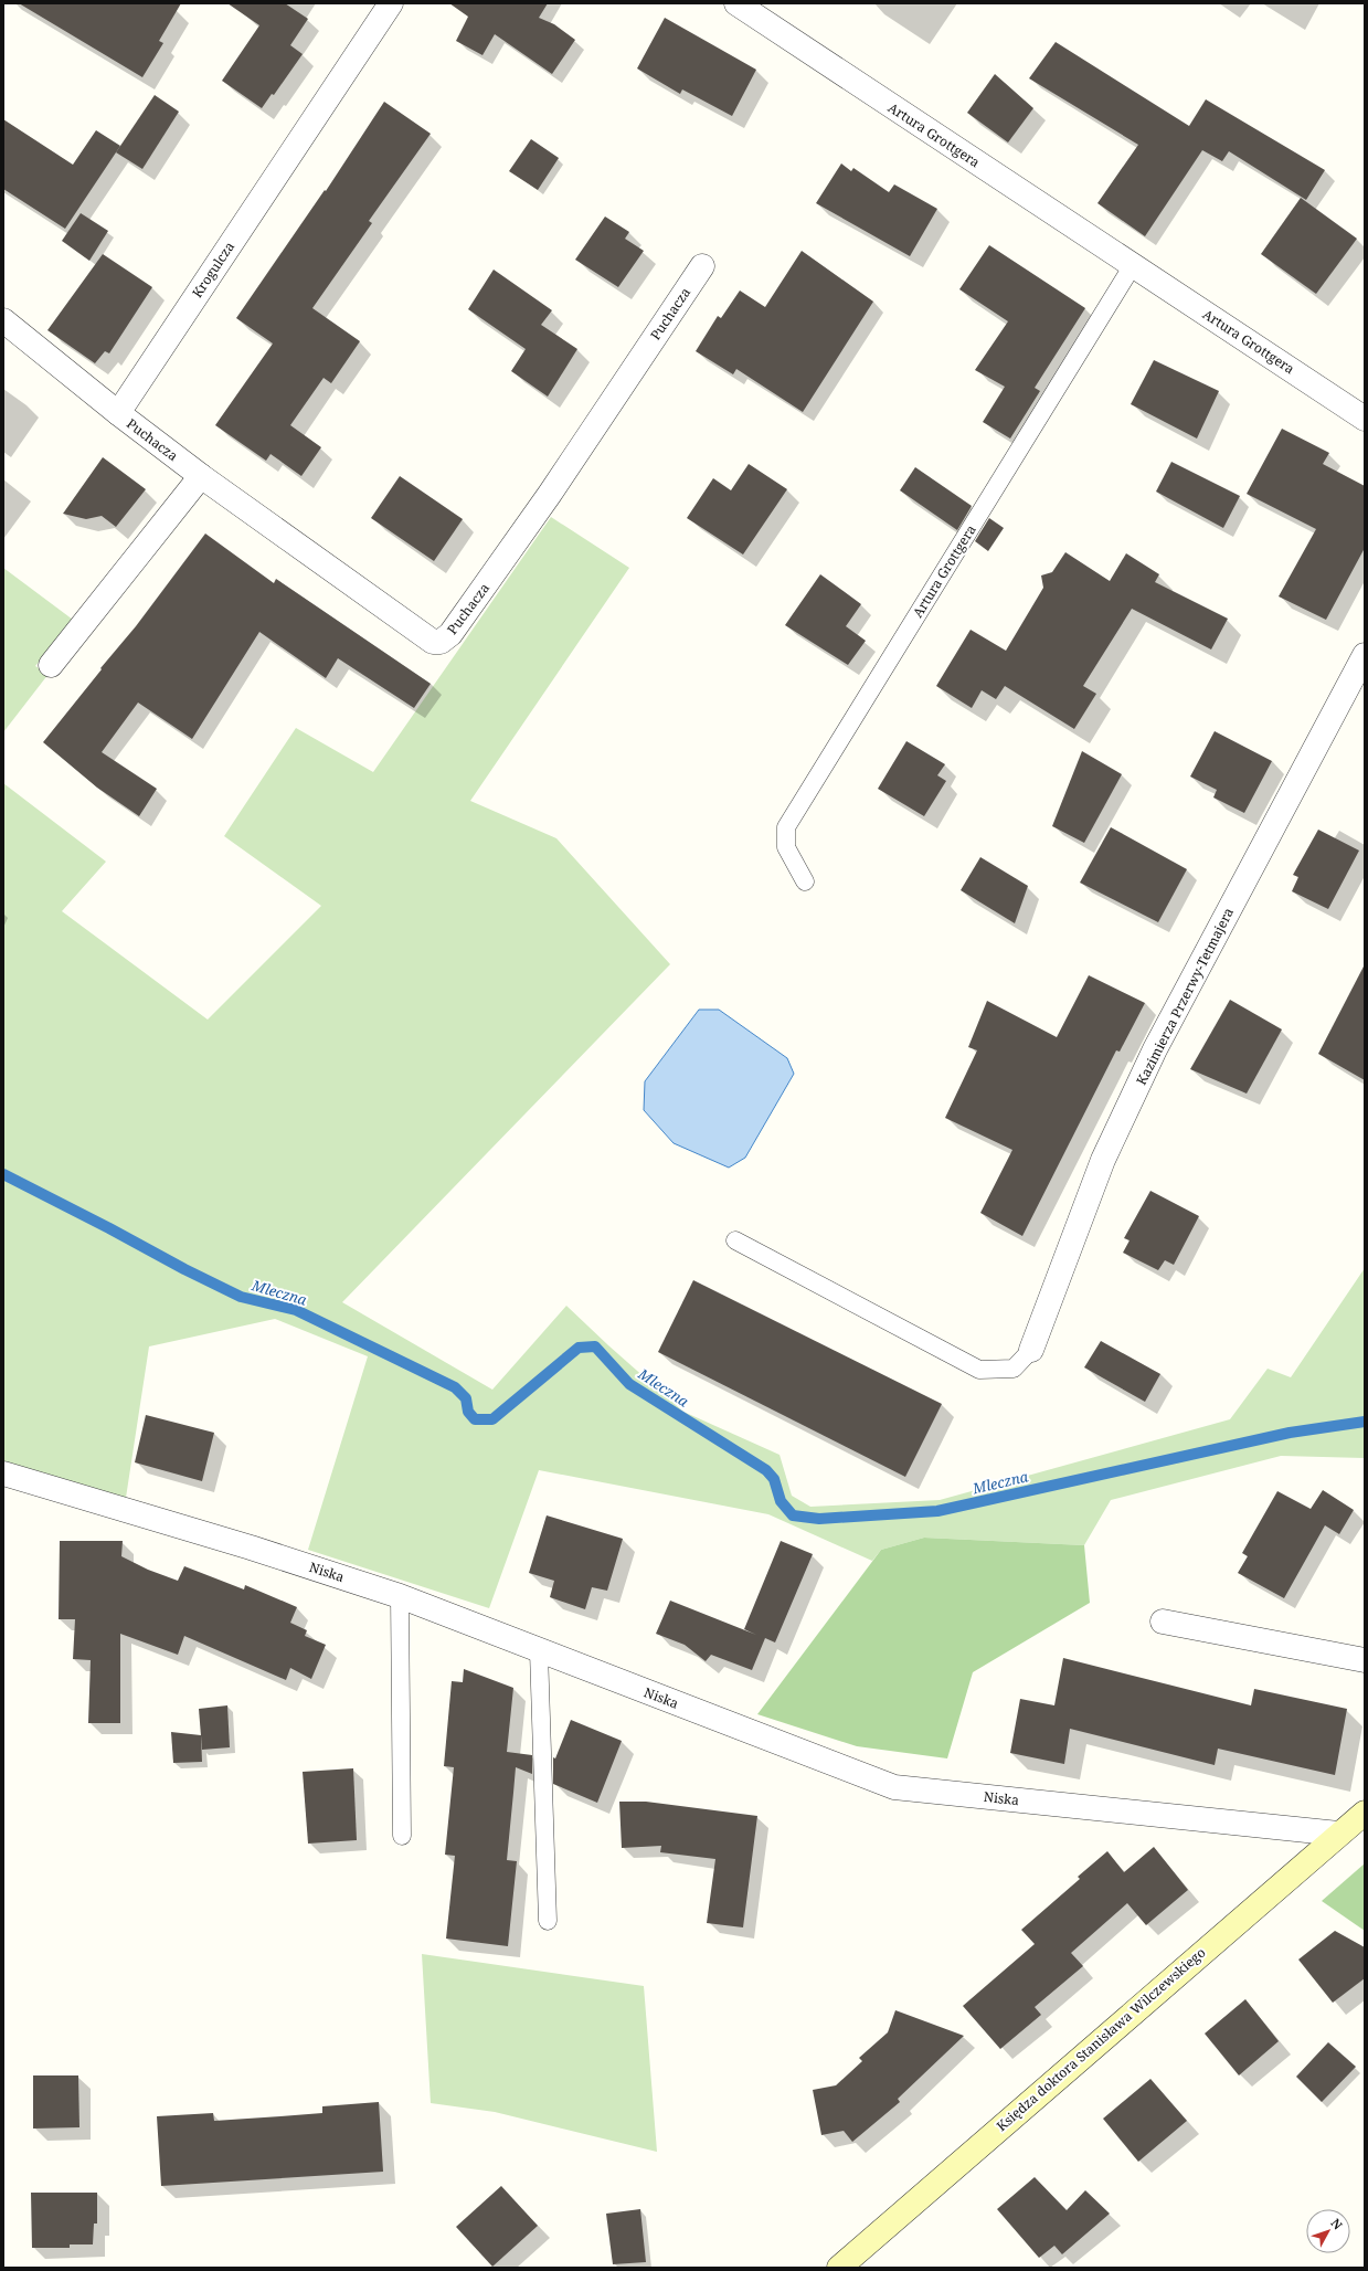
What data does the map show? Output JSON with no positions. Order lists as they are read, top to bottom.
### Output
{
  "streets": {
    "street": [
      "Artura Grottgera",
      "Krogulcza",
      "Puchacza",
      "Kazimierza Przerwy-Tetmajera",
      "Niska",
      "Księdza doktora Stanisława Wilczewskiego"
    ]
  },
  "crossings": [
    ["Krogulcza", "Puchacza"],
    ["Niska", "Księdza doktora Stanisława Wilczewskiego"]
  ],
  "water": ["Mleczna"],
  "north": "top right"
}
